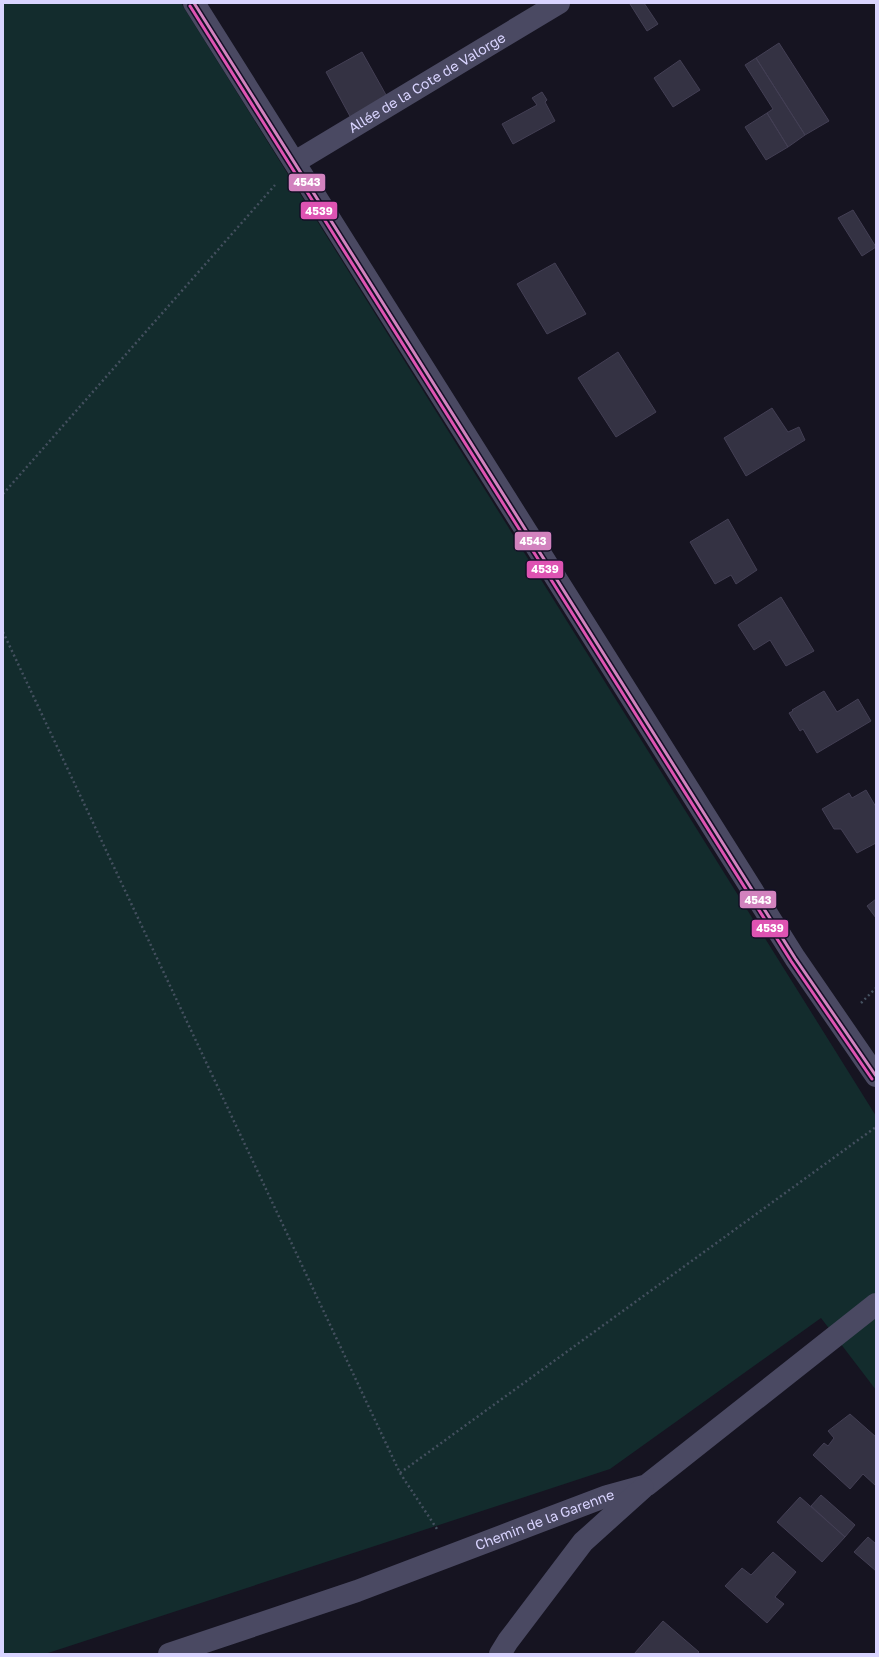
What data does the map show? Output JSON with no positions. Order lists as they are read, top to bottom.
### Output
{
  "streets": {
    "street": ["Allée de la Cote de Valorge", "Chemin de la Garenne"]
  },
  "lines": ["transit line 4543", "transit line 4539"]
}
